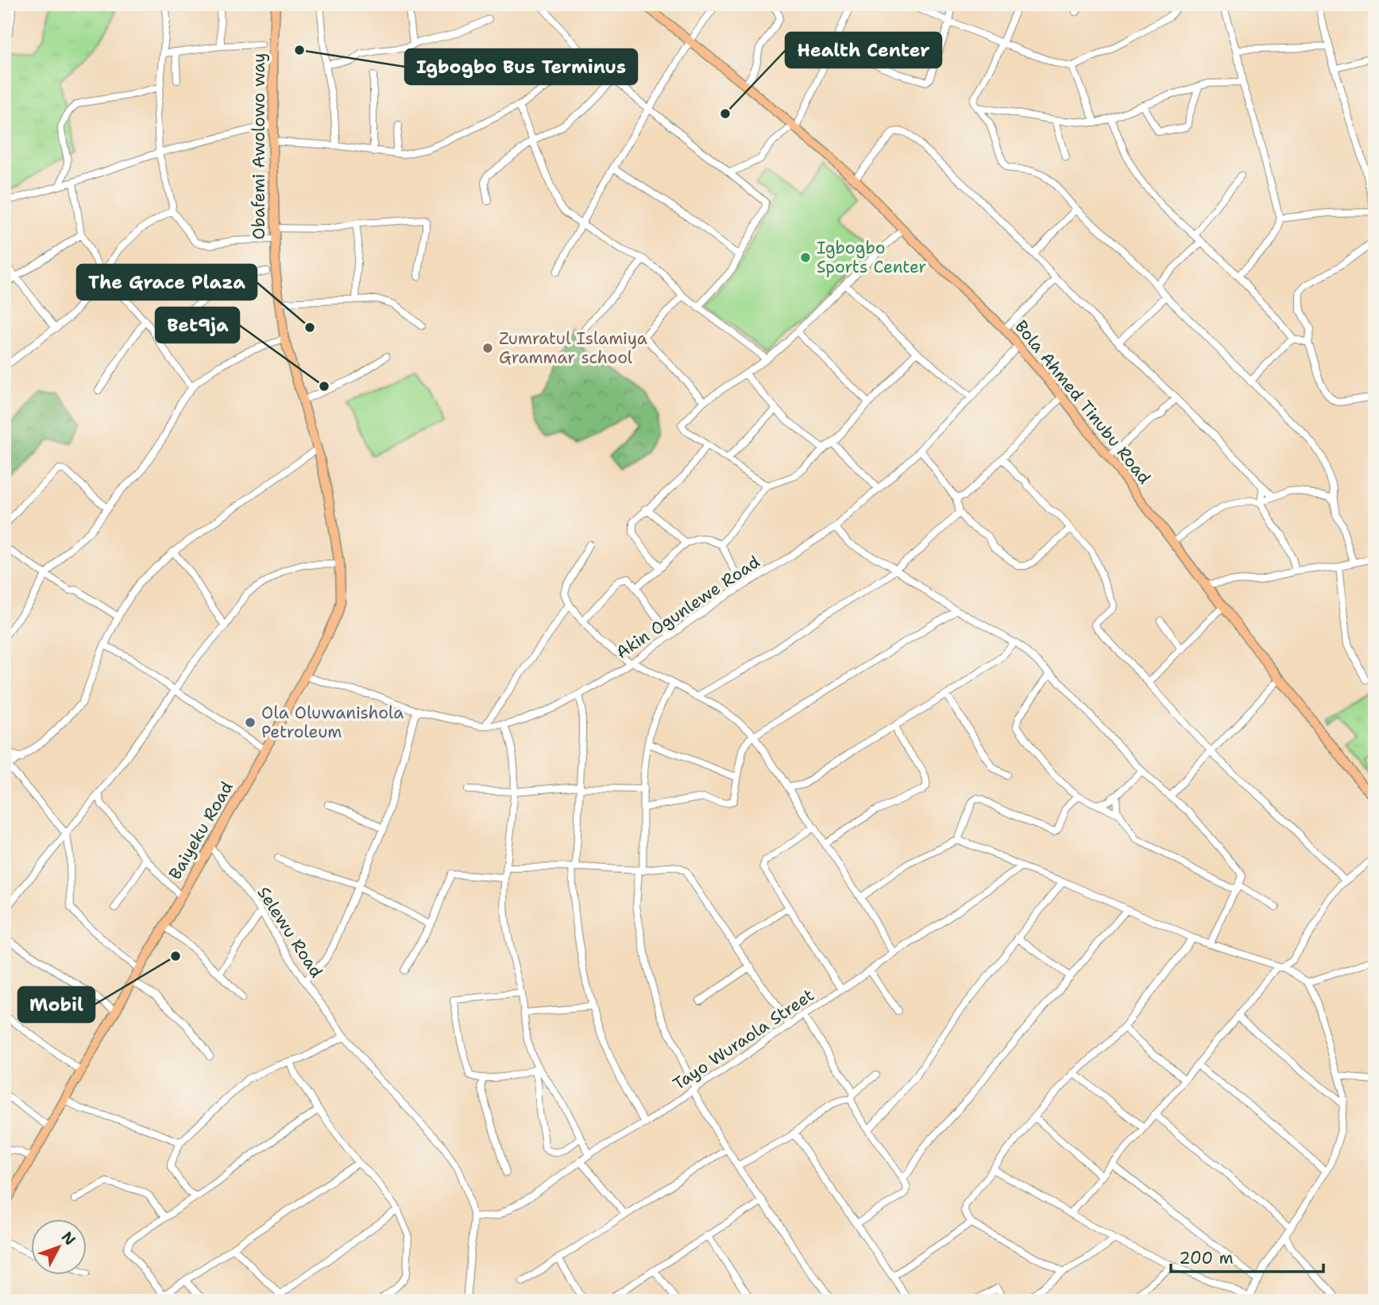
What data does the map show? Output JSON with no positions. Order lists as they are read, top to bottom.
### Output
{
  "streets": {
    "main road": ["Obafemi Awolowo way", "Bola Ahmed Tinubu Road", "Baiyeku Road"],
    "street": ["Akin Ogunlewe Road", "Selewu Road", "Tayo Wuraola Street"]
  },
  "crossings": [
    ["Obafemi Awolowo way", "Baiyeku Road"],
    ["Bola Ahmed Tinubu Road", "Akin Ogunlewe Road"],
    ["Akin Ogunlewe Road", "Baiyeku Road"],
    ["Baiyeku Road", "Selewu Road"],
    ["Selewu Road", "Tayo Wuraola Street"]
  ],
  "places": [
    "Igbogbo Bus Terminus",
    "Health Center",
    "Igbogbo Sports Center",
    "The Grace Plaza",
    "Zumratul Islamiya Grammar school",
    "Bet9ja",
    "Ola Oluwanishola Petroleum",
    "Mobil"
  ],
  "scale_bar": "200 m",
  "north": "top right"
}
